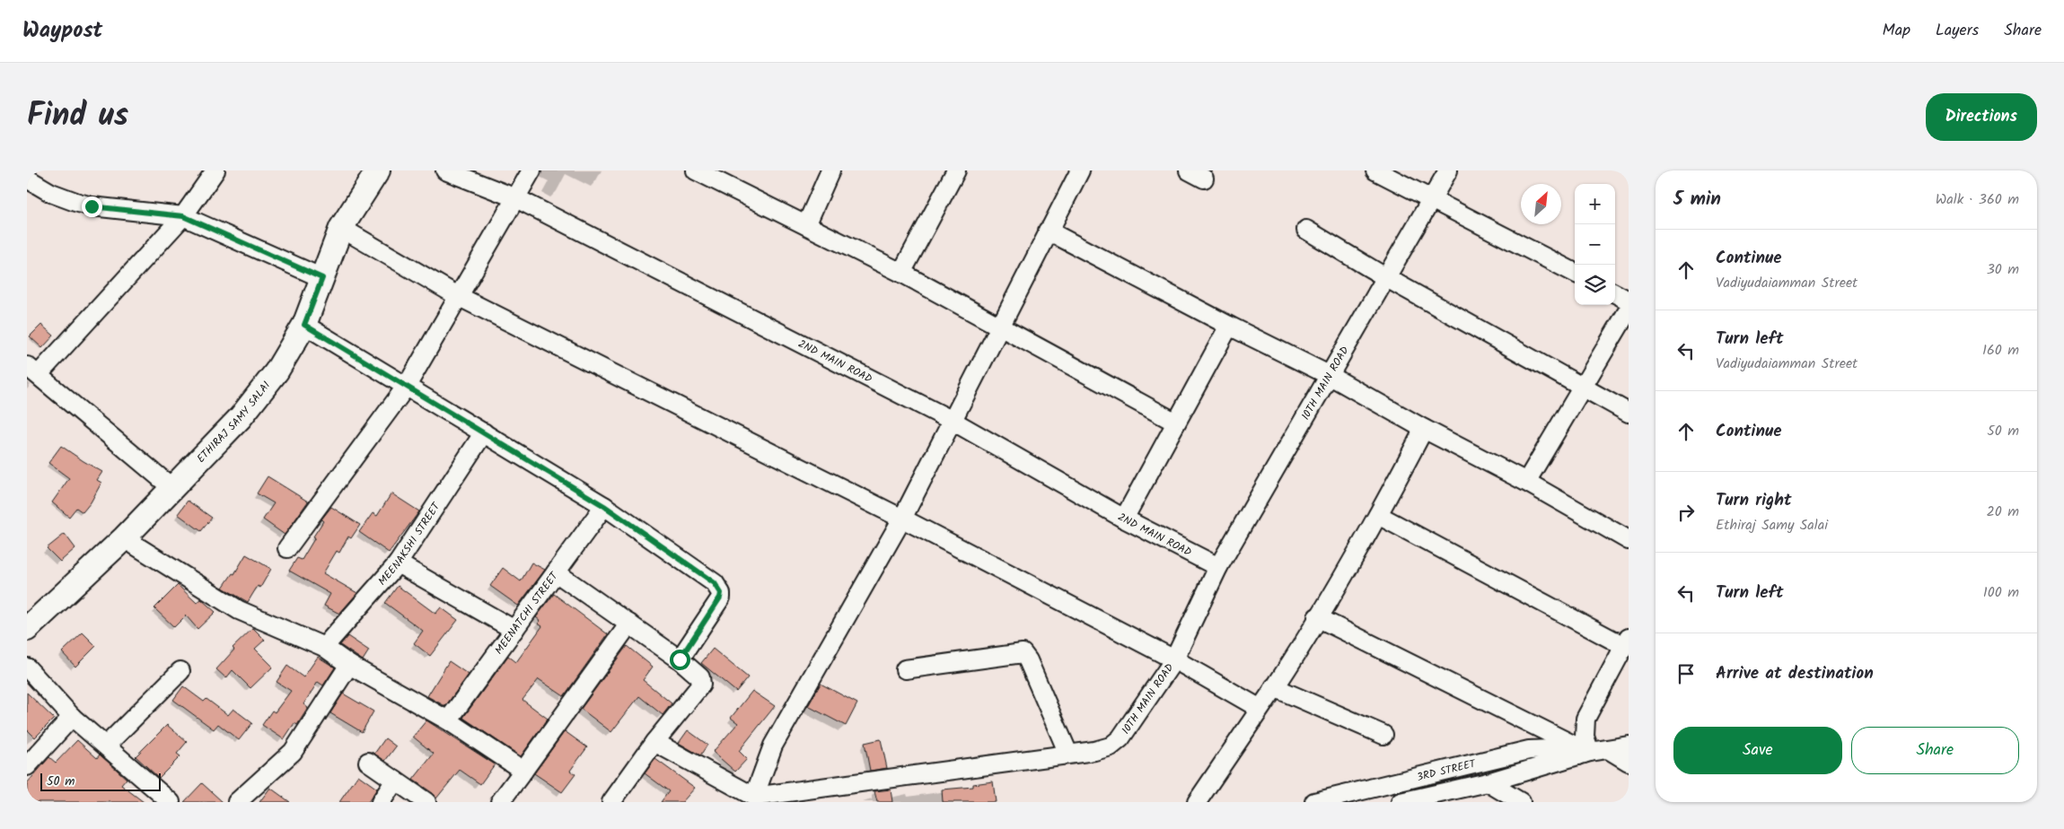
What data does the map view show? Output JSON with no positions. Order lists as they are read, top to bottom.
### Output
{
  "streets": {
    "main road": ["ETHIRAJ SAMY SALAI"],
    "street": [
      "2ND MAIN ROAD",
      "10TH MAIN ROAD",
      "MEENAKSHI STREET",
      "MEENATCHI STREET",
      "3RD STREET"
    ]
  },
  "crossings": [
    ["2ND MAIN ROAD", "10TH MAIN ROAD"]
  ],
  "scale_bar": "50 m",
  "north": "top right",
  "page": {
    "header": "Waypost",
    "nav": ["Map", "Layers", "Share"],
    "title": "Find us",
    "buttons": [
      "Directions",
      ["Save", "Share"]
    ],
    "heading": ["5 min", "Walk · 360 m"],
    "map_buttons": ["+", "−"],
    "list": [
      ["Continue", "Vadiyudaiamman Street", "30 m"],
      ["Turn left", "Vadiyudaiamman Street", "160 m"],
      ["Continue", "50 m"],
      ["Turn right", "Ethiraj Samy Salai", "20 m"],
      ["Turn left", "100 m"],
      "Arrive at destination"
    ],
    "scale": "50 m"
  }
}
